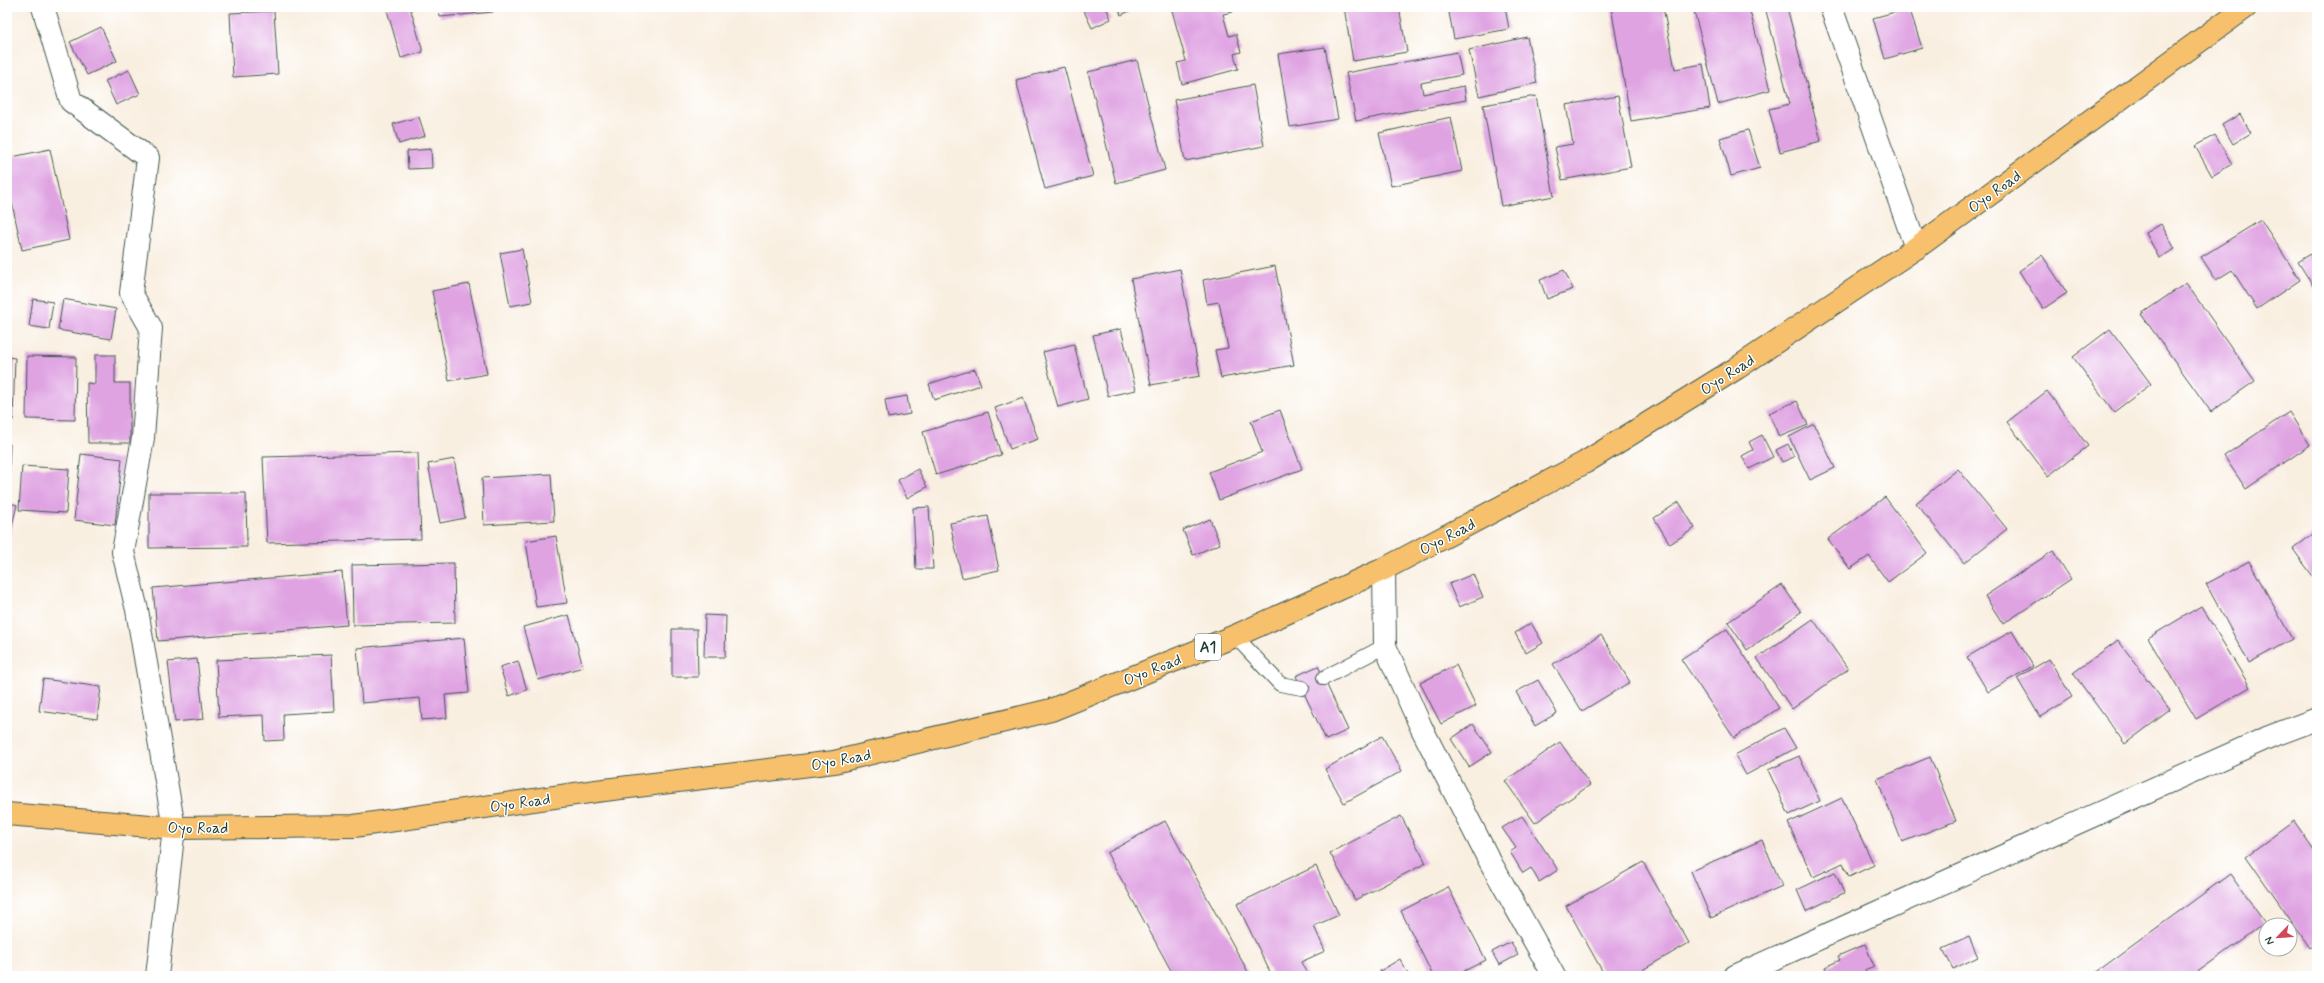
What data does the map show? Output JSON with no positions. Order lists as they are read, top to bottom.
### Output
{
  "streets": {
    "highway": ["Oyo Road", "A1"]
  },
  "north": "bottom left"
}
